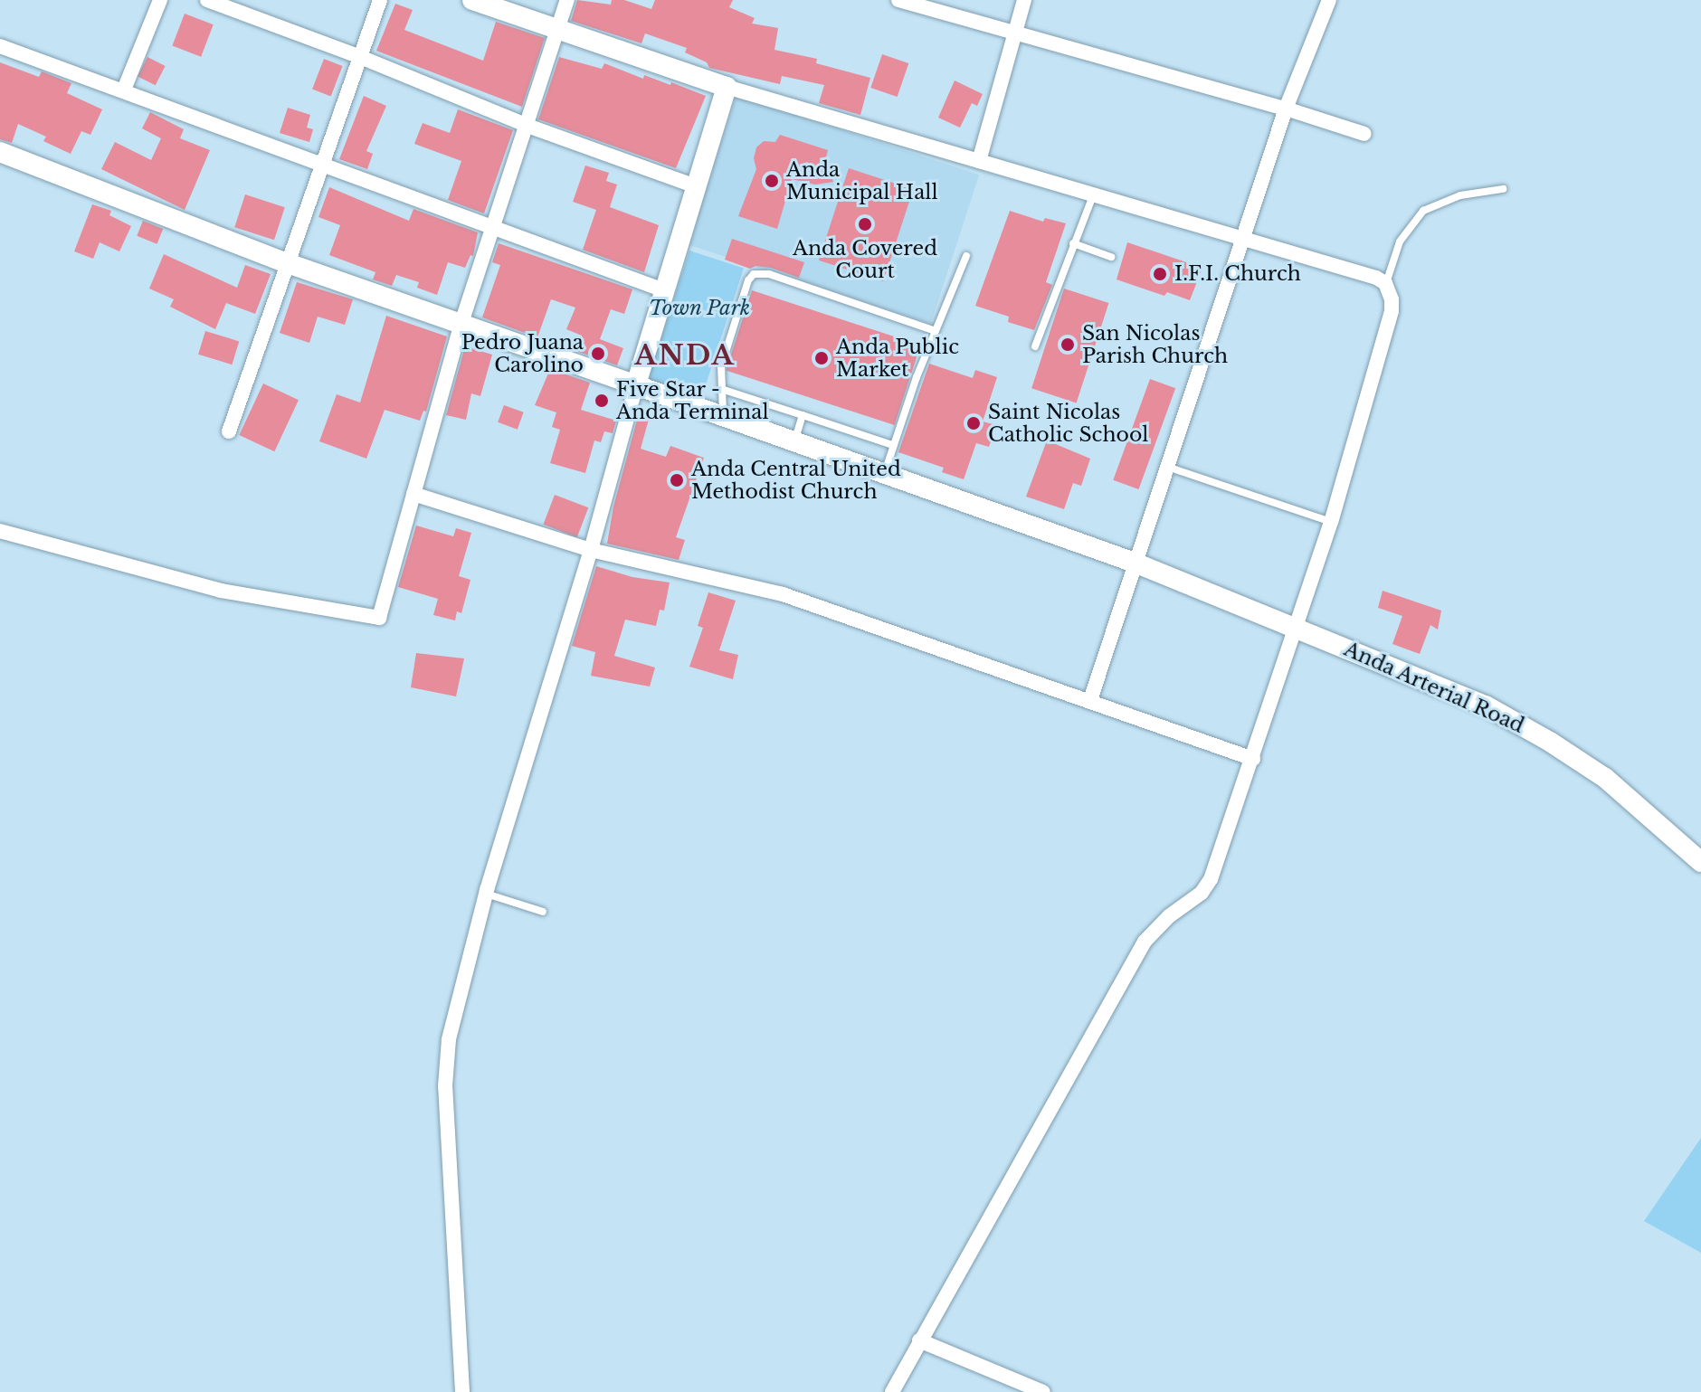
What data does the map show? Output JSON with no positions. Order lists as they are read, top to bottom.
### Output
{
  "streets": {
    "main road": ["Anda Arterial Road"]
  },
  "districts": ["ANDA"],
  "parks": ["Town Park"],
  "places": [
    "Anda Municipal Hall",
    "Anda Covered Court",
    "I.F.I. Church",
    "San Nicolas Parish Church",
    "Pedro Juana Carolino",
    "Anda Public Market",
    "Five Star - Anda Terminal",
    "Saint Nicolas Catholic School",
    "Anda Central United Methodist Church"
  ]
}
